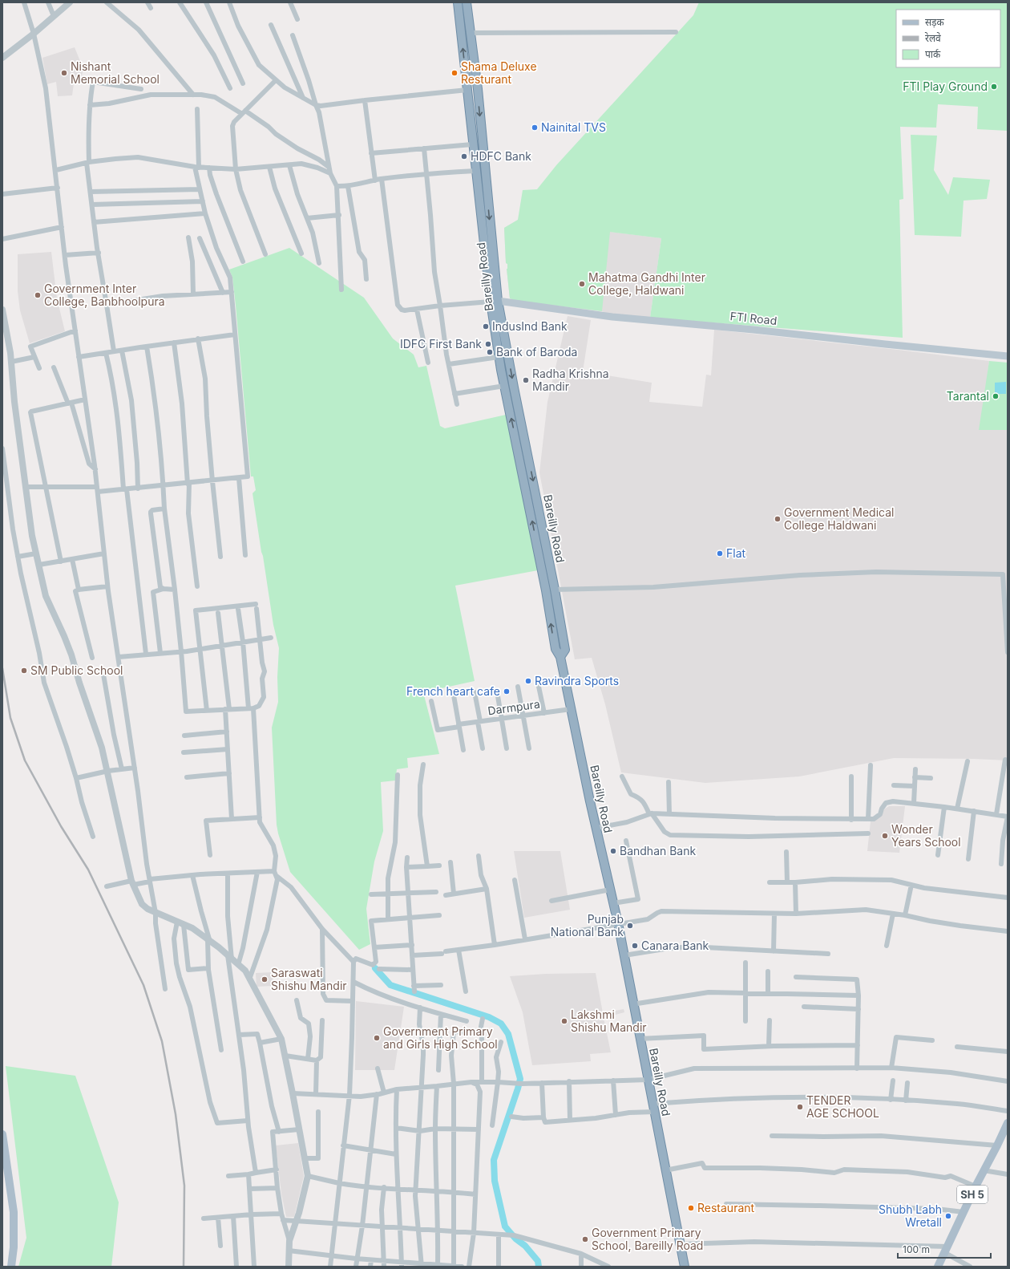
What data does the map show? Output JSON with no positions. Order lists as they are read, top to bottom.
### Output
{
  "streets": {
    "highway": ["Bareilly Road"],
    "main road": ["FTI Road", "SH 5"],
    "street": ["Darmpura"]
  },
  "crossings": [
    ["Bareilly Road", "FTI Road"],
    ["Bareilly Road", "Darmpura"]
  ],
  "places": [
    "Nishant Memorial School",
    "Shama Deluxe Resturant",
    "FTI Play Ground",
    "Nainital TVS",
    "HDFC Bank",
    "Mahatma Gandhi Inter College, Haldwani",
    "Government Inter College, Banbhoolpura",
    "IndusInd Bank",
    "IDFC First Bank",
    "Bank of Baroda",
    "Radha Krishna Mandir",
    "Tarantal",
    "Government Medical College Haldwani",
    "Flat",
    "SM Public School",
    "Ravindra Sports",
    "French heart cafe",
    "Wonder Years School",
    "Bandhan Bank",
    "Punjab National Bank",
    "Canara Bank",
    "Saraswati Shishu Mandir",
    "Lakshmi Shishu Mandir",
    "Government Primary and Girls High School",
    "TENDER AGE SCHOOL",
    "Restaurant",
    "Shubh Labh Wretall",
    "Government Primary School, Bareilly Road"
  ],
  "legend": ["सड़क", "रेलवे", "पार्क"],
  "scale_bar": "100 m"
}
